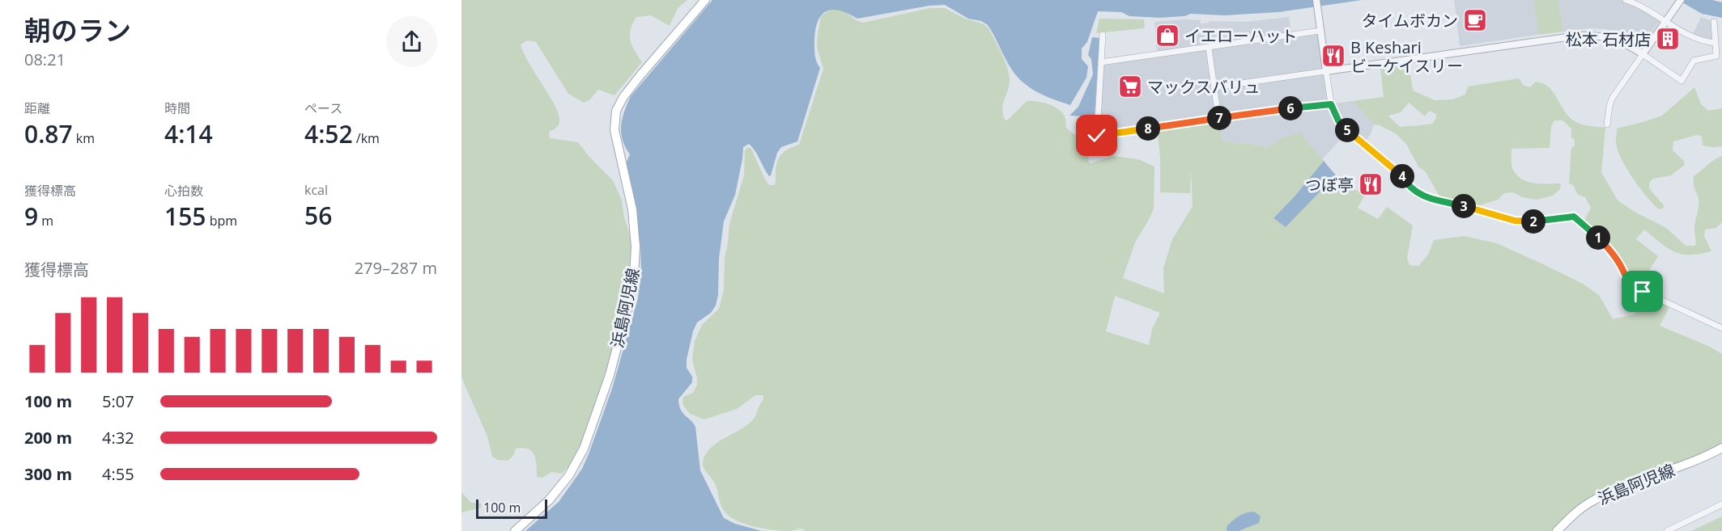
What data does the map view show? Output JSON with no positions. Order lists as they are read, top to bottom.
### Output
{
  "streets": {
    "main road": ["浜島阿児線"]
  },
  "places": {
    "cafe": ["タイムボカン"],
    "shop": ["イエローハット"],
    "building": ["松本 石材店"],
    "restaurant": ["B Keshari ビーケイスリー", "つぼ亭"],
    "supermarket": ["マックスバリュ"]
  },
  "scale_bar": "100 m",
  "page": {
    "heading": ["朝のラン", "08:21"],
    "stats": [
      ["距離", "0.87 km"],
      ["時間", "4:14"],
      ["ペース", "4:52 /km"],
      ["獲得標高", "9 m"],
      ["心拍数", "155 bpm"],
      ["kcal", "56"]
    ],
    "pins": [
      "6",
      "7",
      "8",
      "5",
      "4",
      "3",
      "2",
      "1"
    ],
    "chart": ["獲得標高", "279–287 m"],
    "list": [
      {
        "name": "100 m",
        "note": "5:07"
      },
      {
        "name": "200 m",
        "note": "4:32"
      },
      {
        "name": "300 m",
        "note": "4:55"
      }
    ],
    "scale": "100 m"
  }
}
